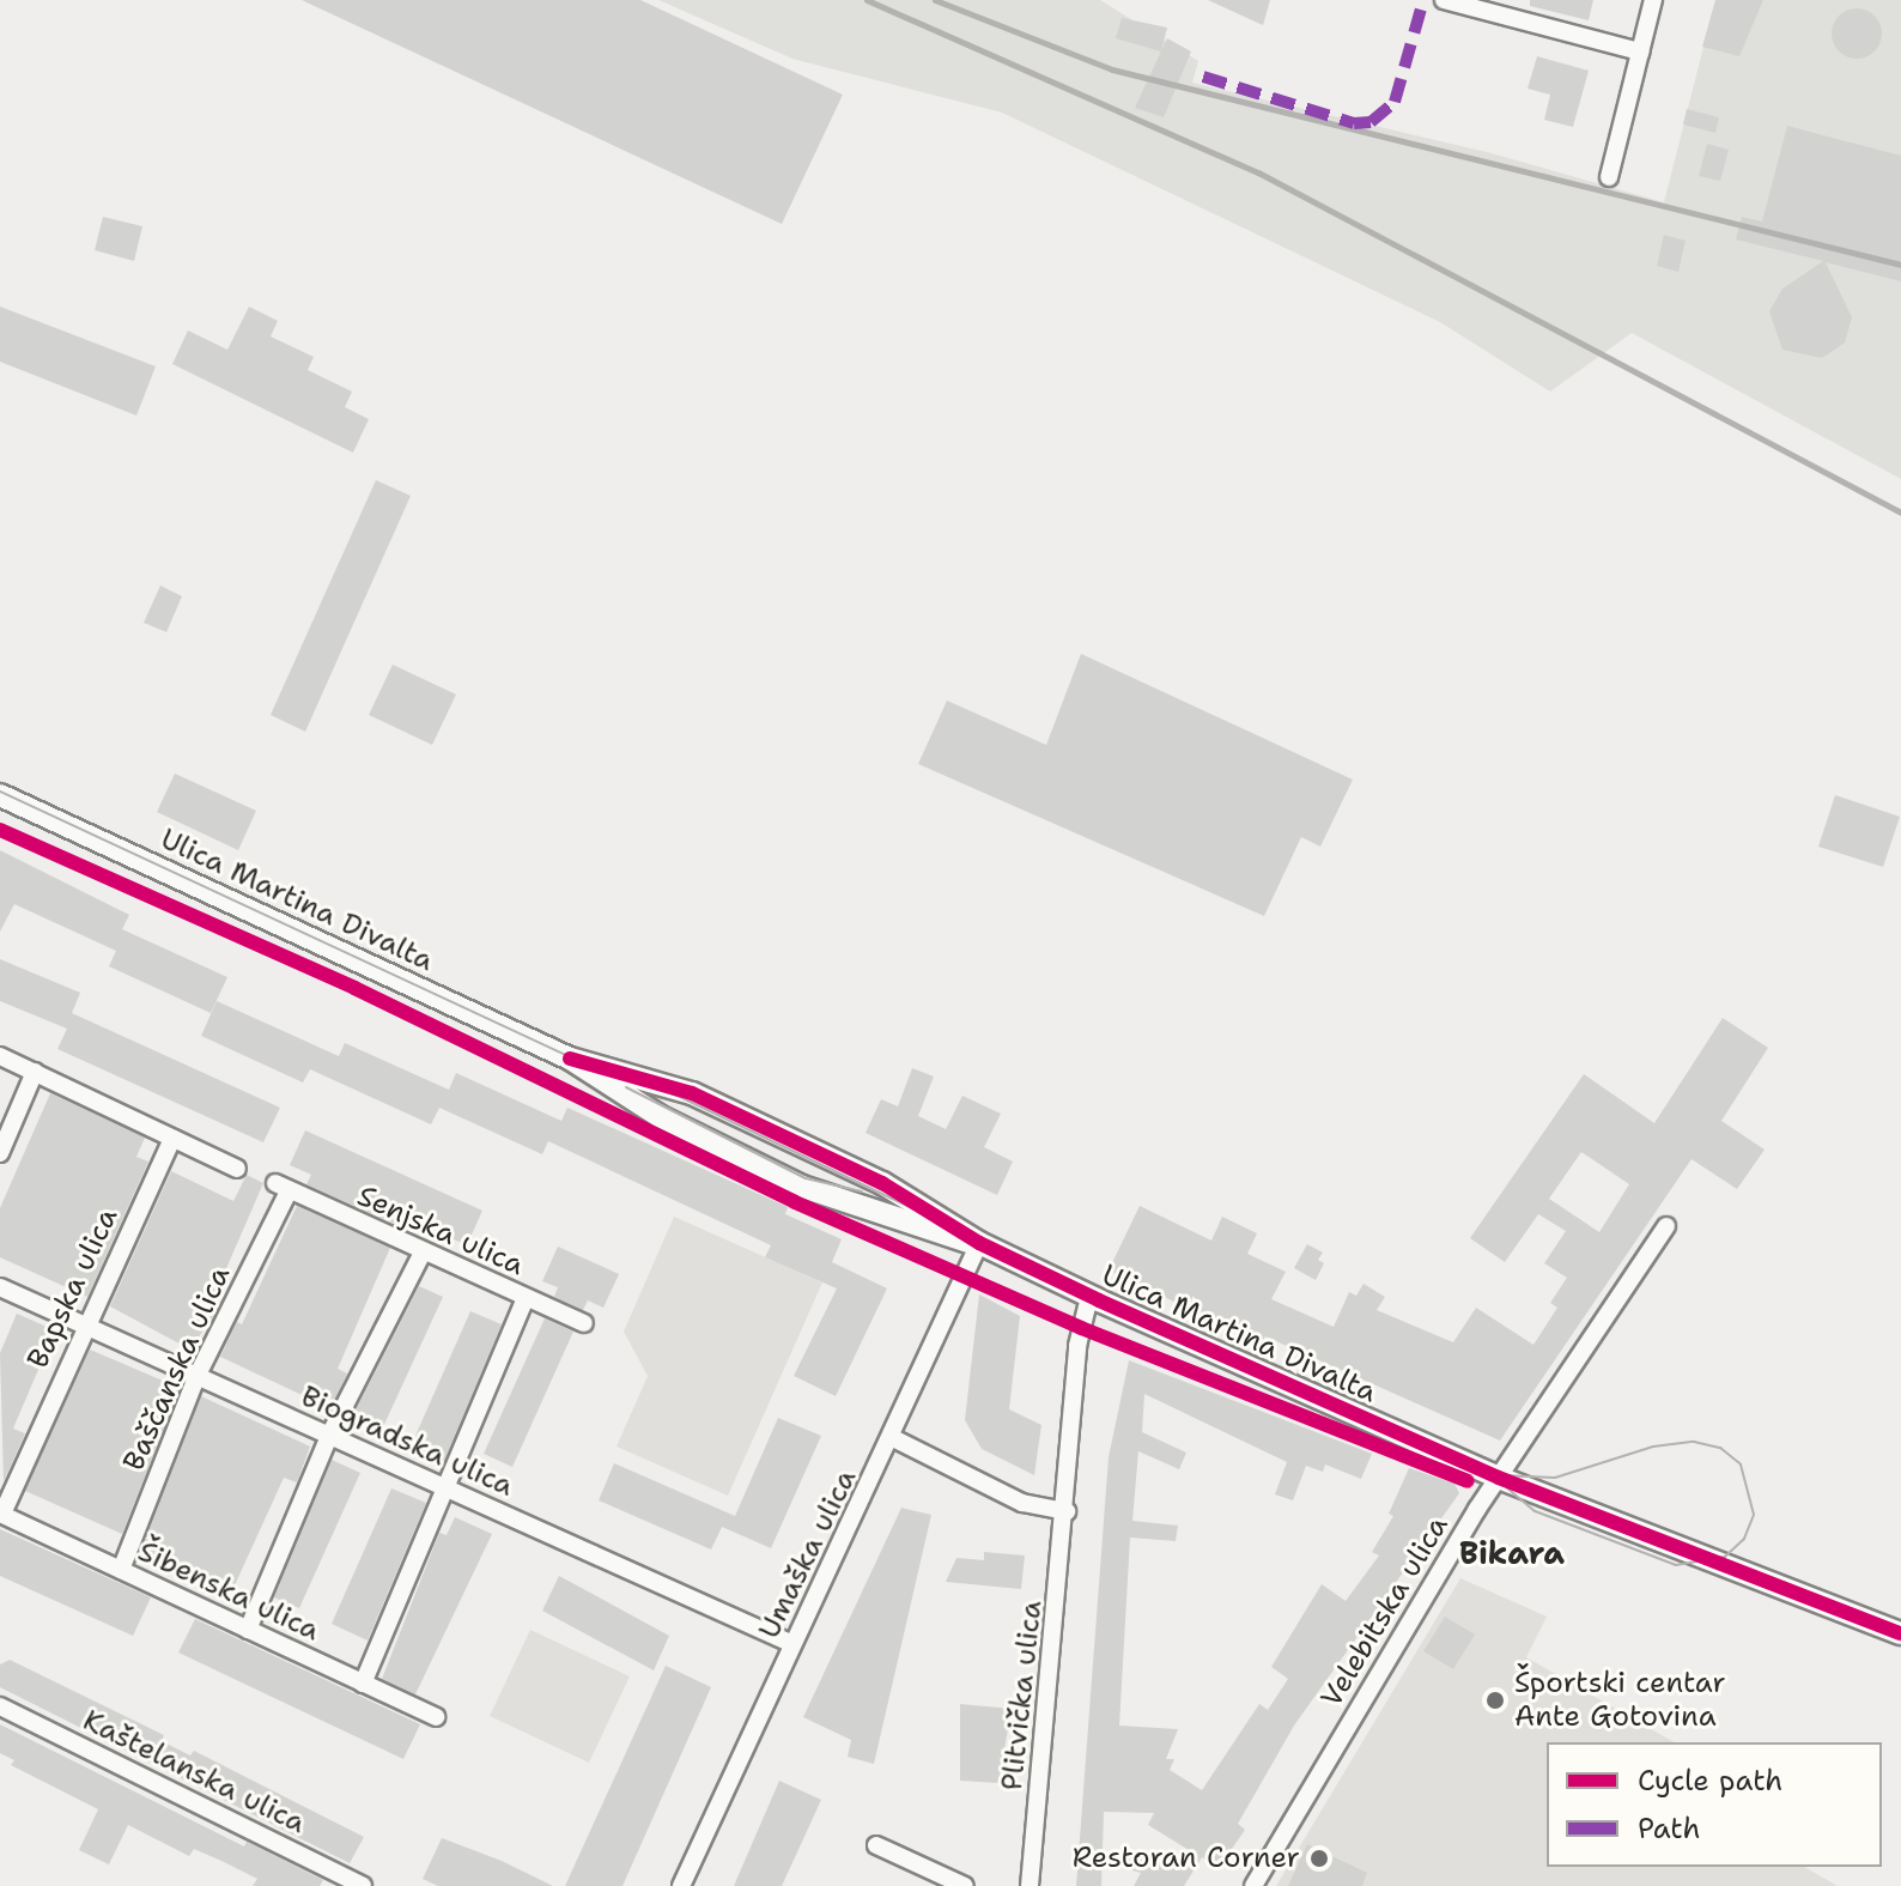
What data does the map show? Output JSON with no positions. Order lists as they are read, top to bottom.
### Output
{
  "streets": {
    "street": [
      "Ulica Martina Divalta",
      "Senjska ulica",
      "Bapska ulica",
      "Baščanska ulica",
      "Biogradska ulica",
      "Umaška ulica",
      "Šibenska ulica",
      "Velebitska ulica",
      "Plitvička ulica",
      "Kaštelanska ulica"
    ]
  },
  "crossings": [
    ["Ulica Martina Divalta", "Umaška ulica"],
    ["Ulica Martina Divalta", "Velebitska ulica"],
    ["Ulica Martina Divalta", "Plitvička ulica"],
    ["Senjska ulica", "Baščanska ulica"],
    ["Bapska ulica", "Biogradska ulica"],
    ["Bapska ulica", "Šibenska ulica"],
    ["Baščanska ulica", "Biogradska ulica"],
    ["Baščanska ulica", "Šibenska ulica"],
    ["Biogradska ulica", "Umaška ulica"]
  ],
  "districts": ["Bikara"],
  "places": ["Športski centar Ante Gotovina", "Restoran Corner"],
  "legend": ["Cycle path", "Path"]
}
